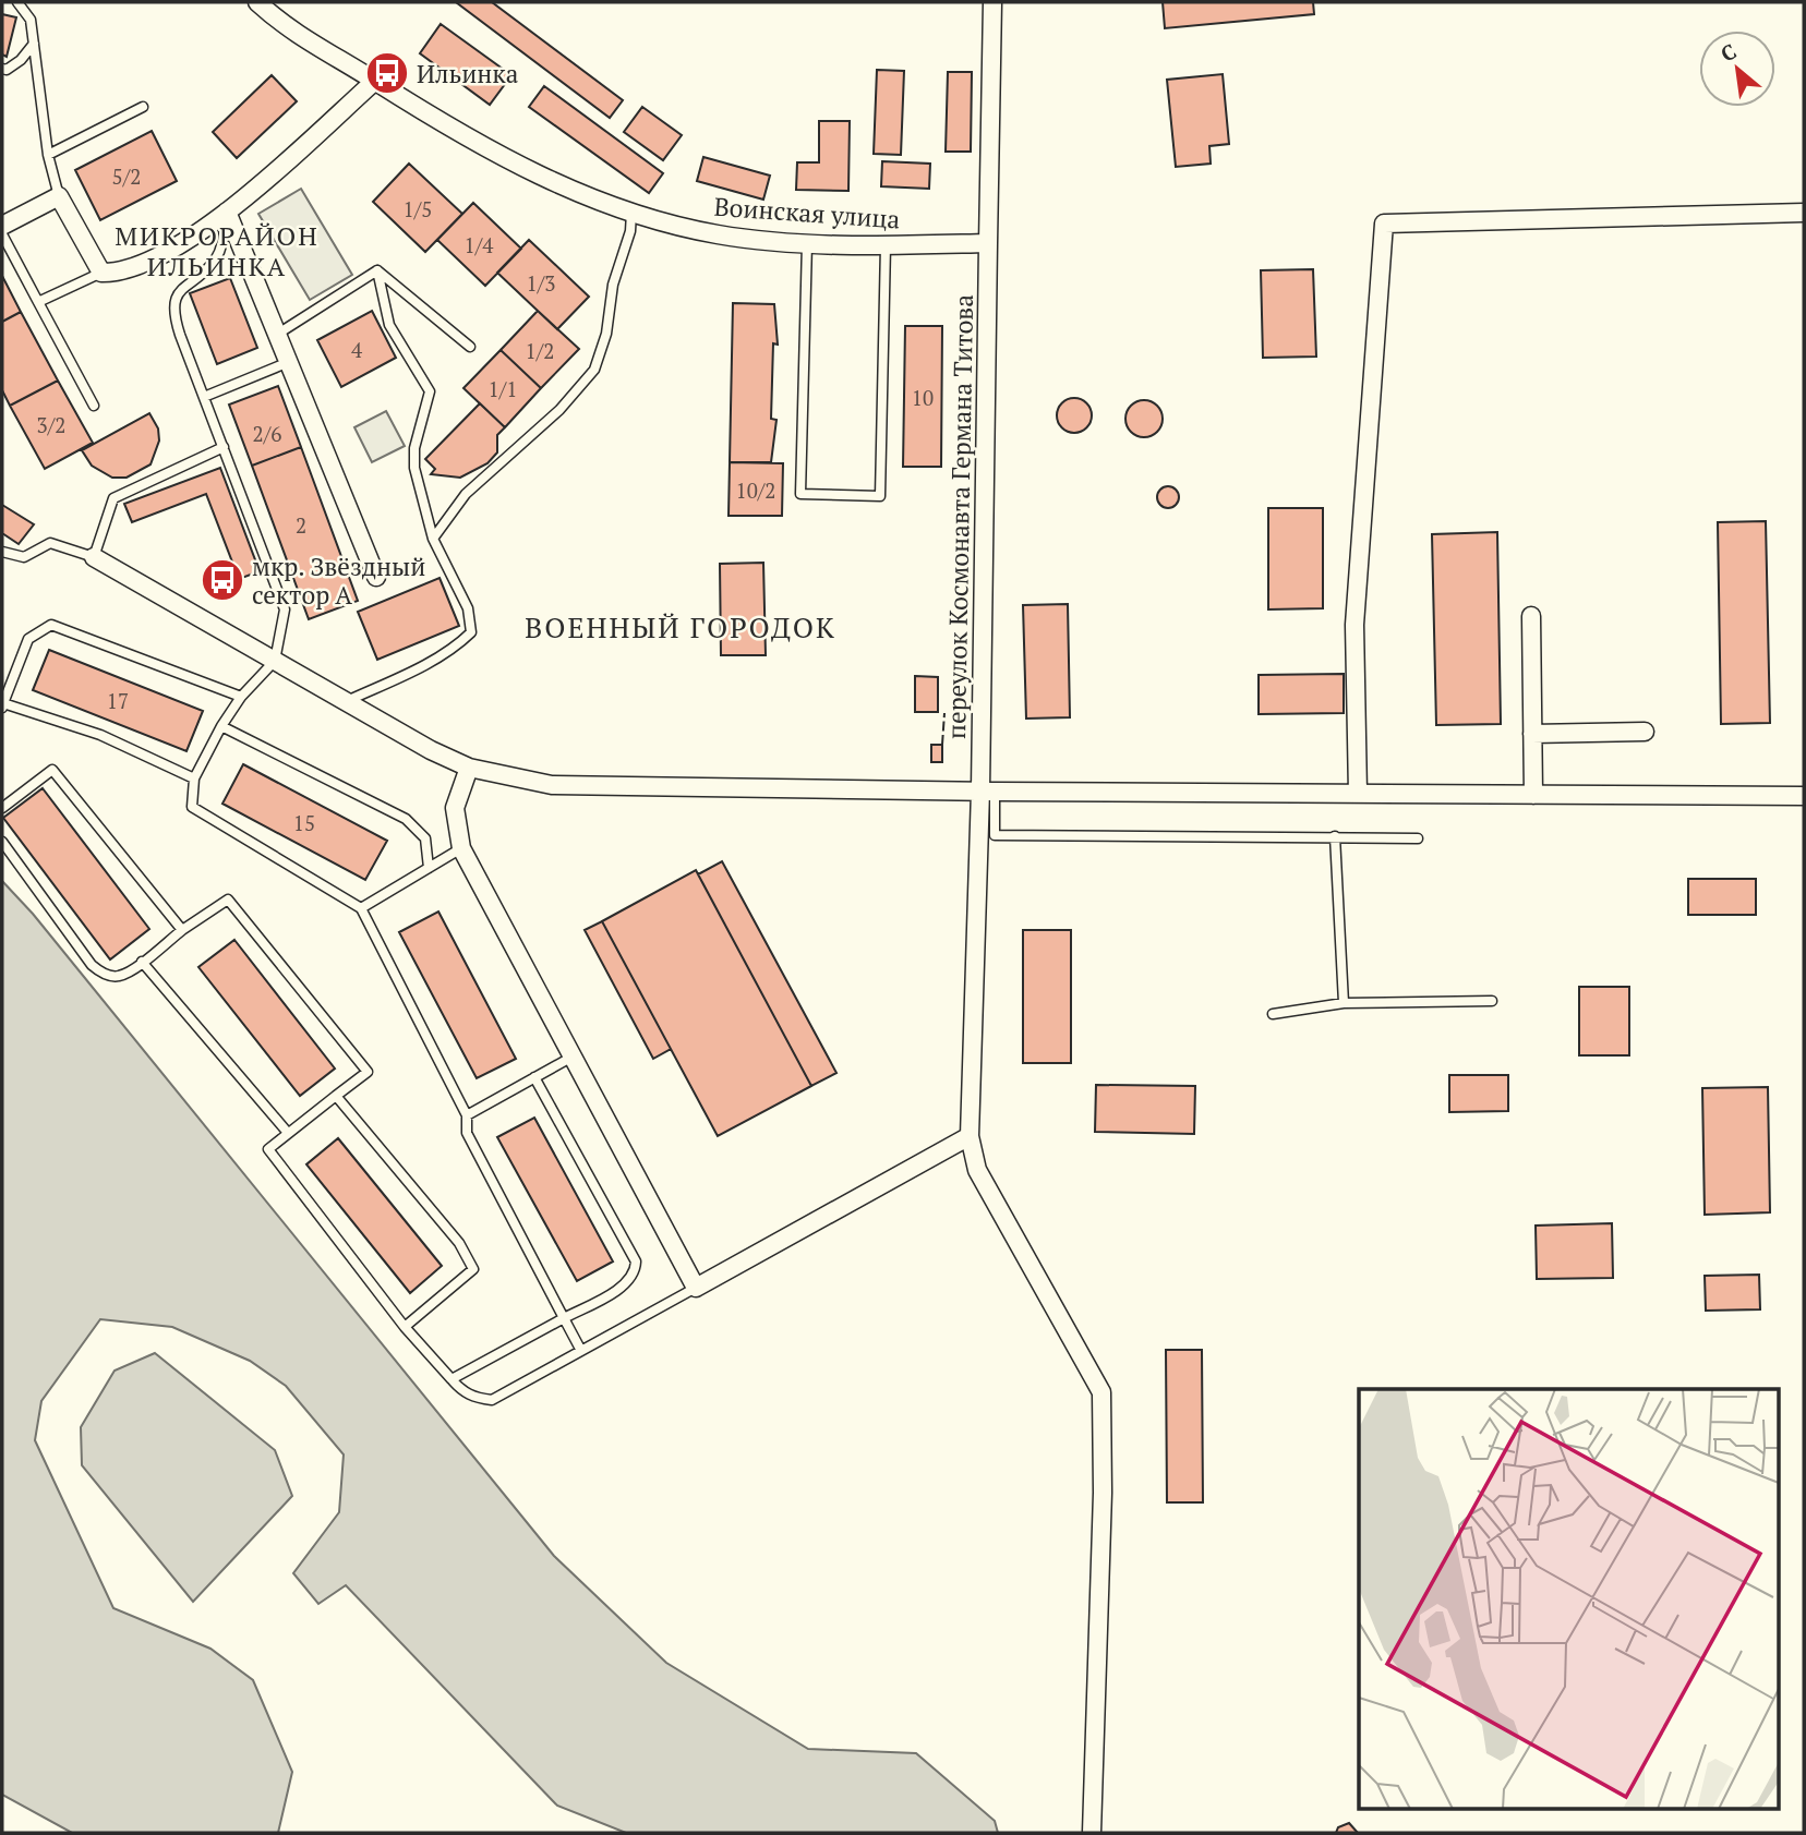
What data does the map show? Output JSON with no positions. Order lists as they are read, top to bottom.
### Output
{
  "streets": {
    "street": ["Воинская улица", "переулок Космонавта Германа Титова"]
  },
  "crossings": [
    ["Воинская улица", "переулок Космонавта Германа Титова"]
  ],
  "districts": ["МИКРОРАЙОН ИЛЬИНКА", "ВОЕННЫЙ ГОРОДОК"],
  "places": {
    "bus stop": ["Ильинка", "мкр. Звёздный сектор А"]
  },
  "house_numbers": [
    "5/2",
    "1/5",
    "1/4",
    "1/3",
    "4",
    "1/2",
    "1/1",
    "10",
    "3/2",
    "2/6",
    "10/2",
    "2",
    "17",
    "15"
  ],
  "north": "top left"
}
